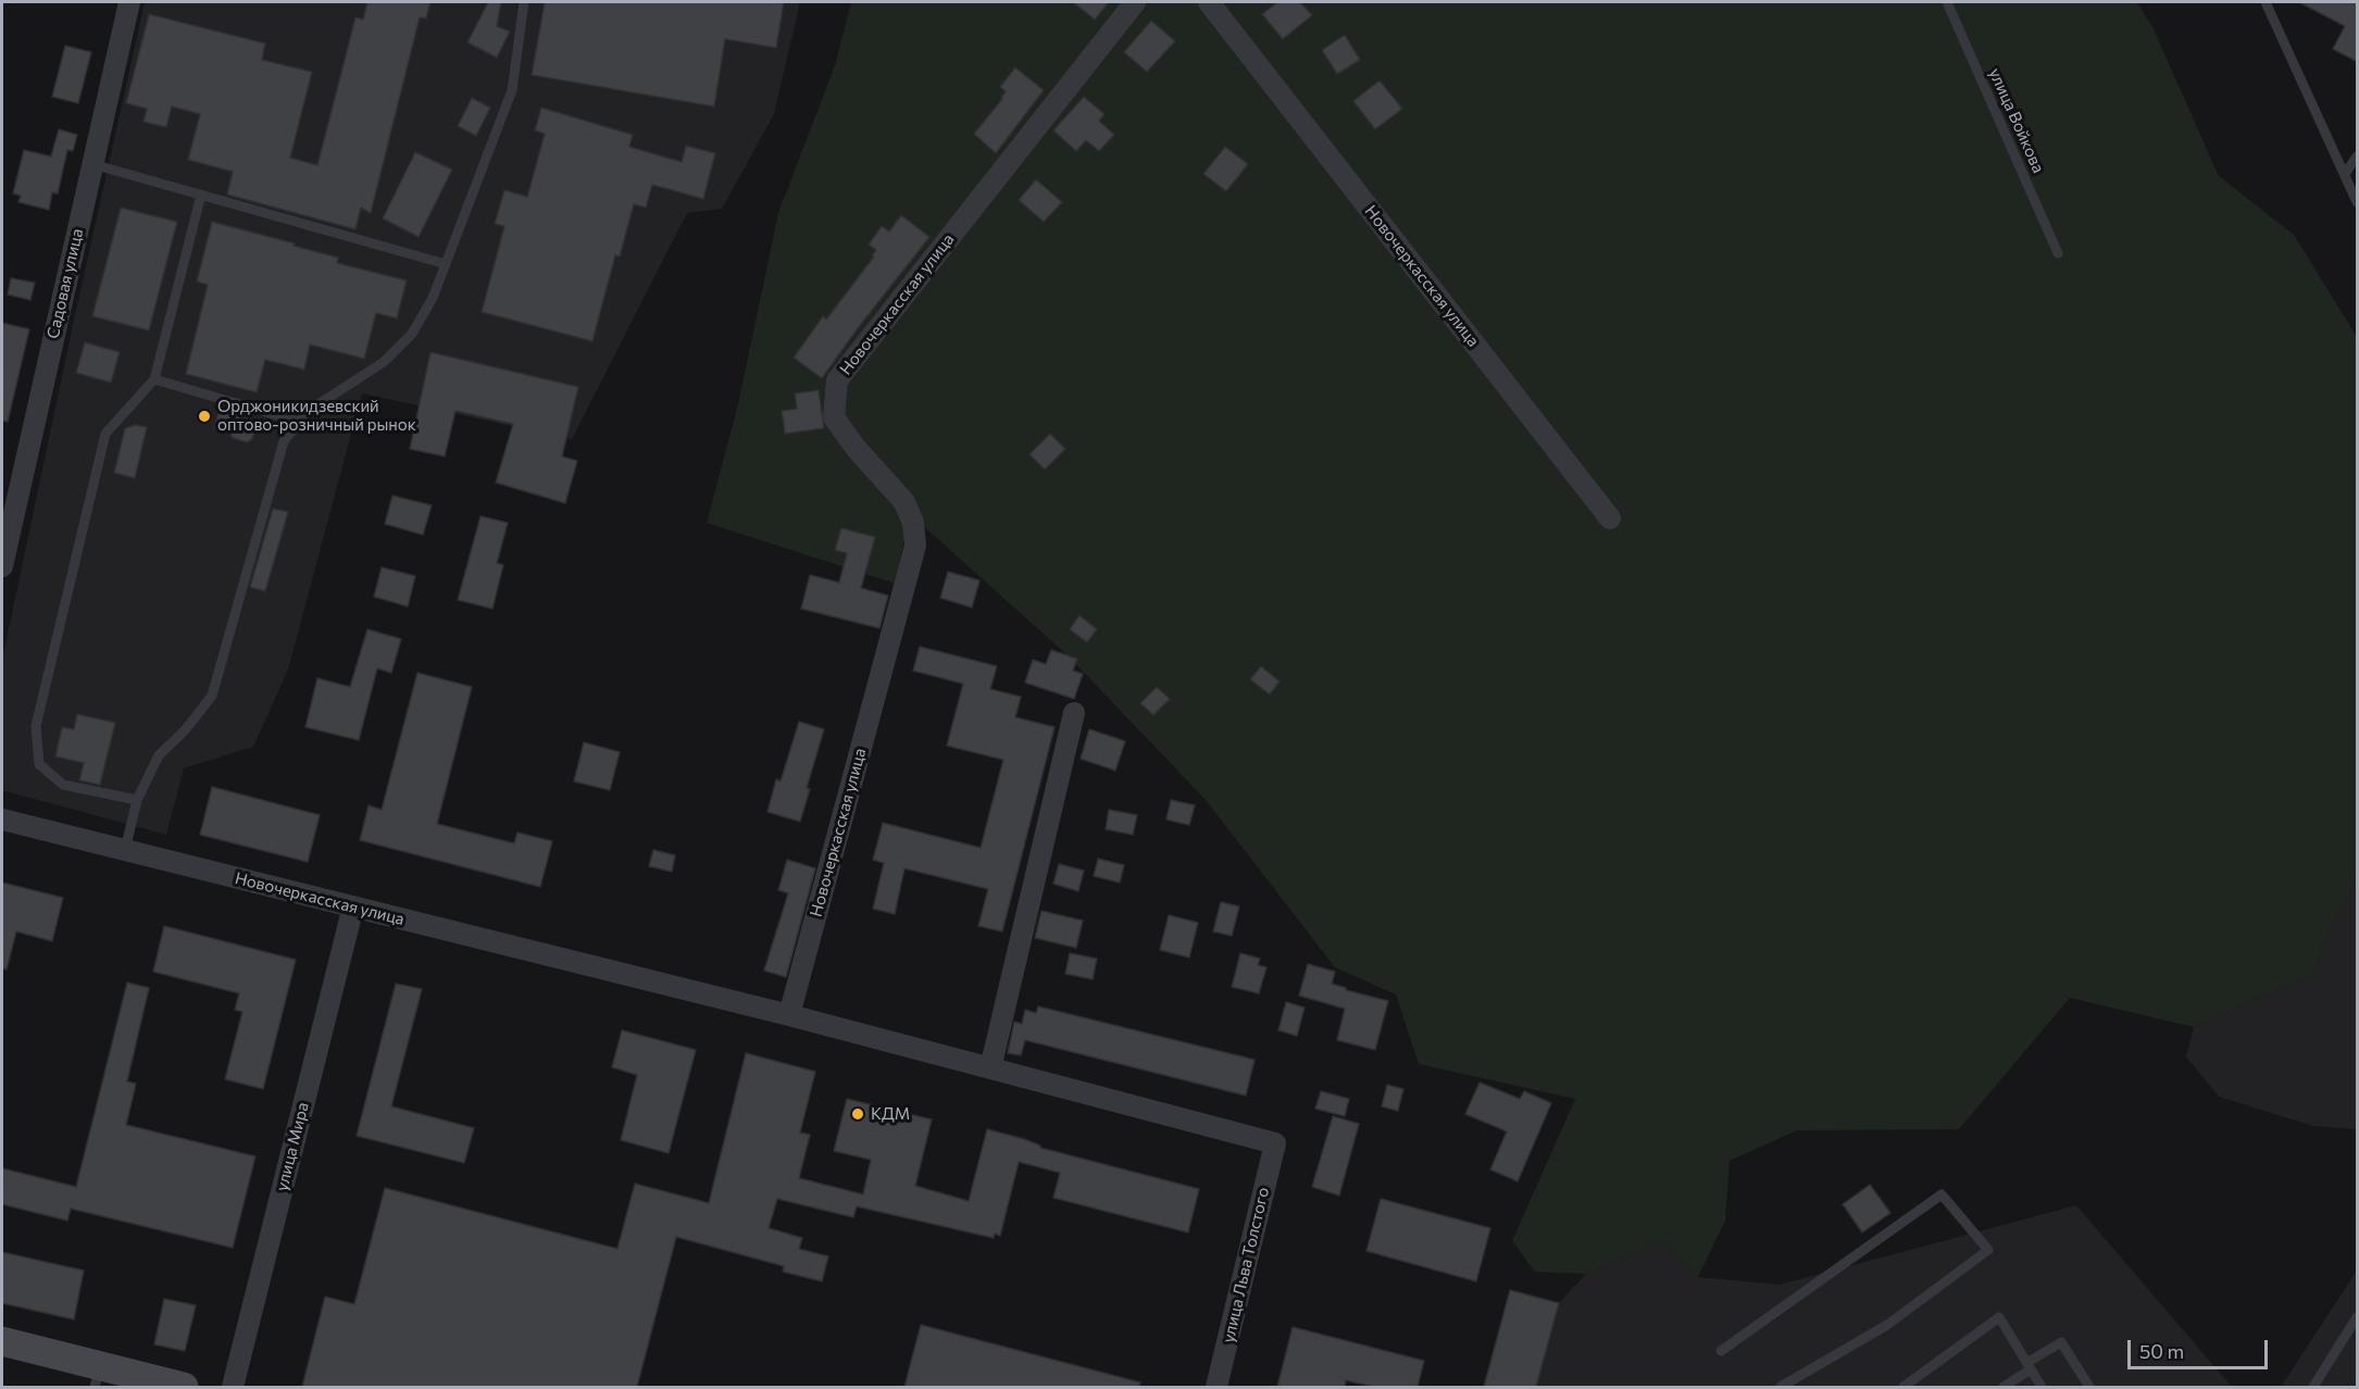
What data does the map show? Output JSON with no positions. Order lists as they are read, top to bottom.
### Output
{
  "streets": {
    "street": [
      "Новочеркасская улица",
      "Садовая улица",
      "улица Мира",
      "улица Льва Толстого"
    ],
    "lane": ["улица Войкова"]
  },
  "crossings": [
    ["Новочеркасская улица", "улица Мира"],
    ["Новочеркасская улица", "улица Льва Толстого"]
  ],
  "places": ["Орджоникидзевский оптово-розничный рынок", "КДМ"],
  "scale_bar": "50 m"
}
